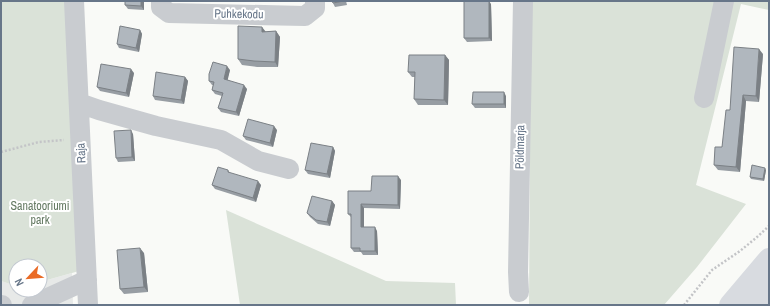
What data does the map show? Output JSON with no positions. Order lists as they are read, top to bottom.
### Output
{
  "streets": {
    "street": ["Puhkekodu", "Põldmarja", "Raja"]
  },
  "parks": ["Sanatooriumi park"],
  "north": "bottom left"
}
